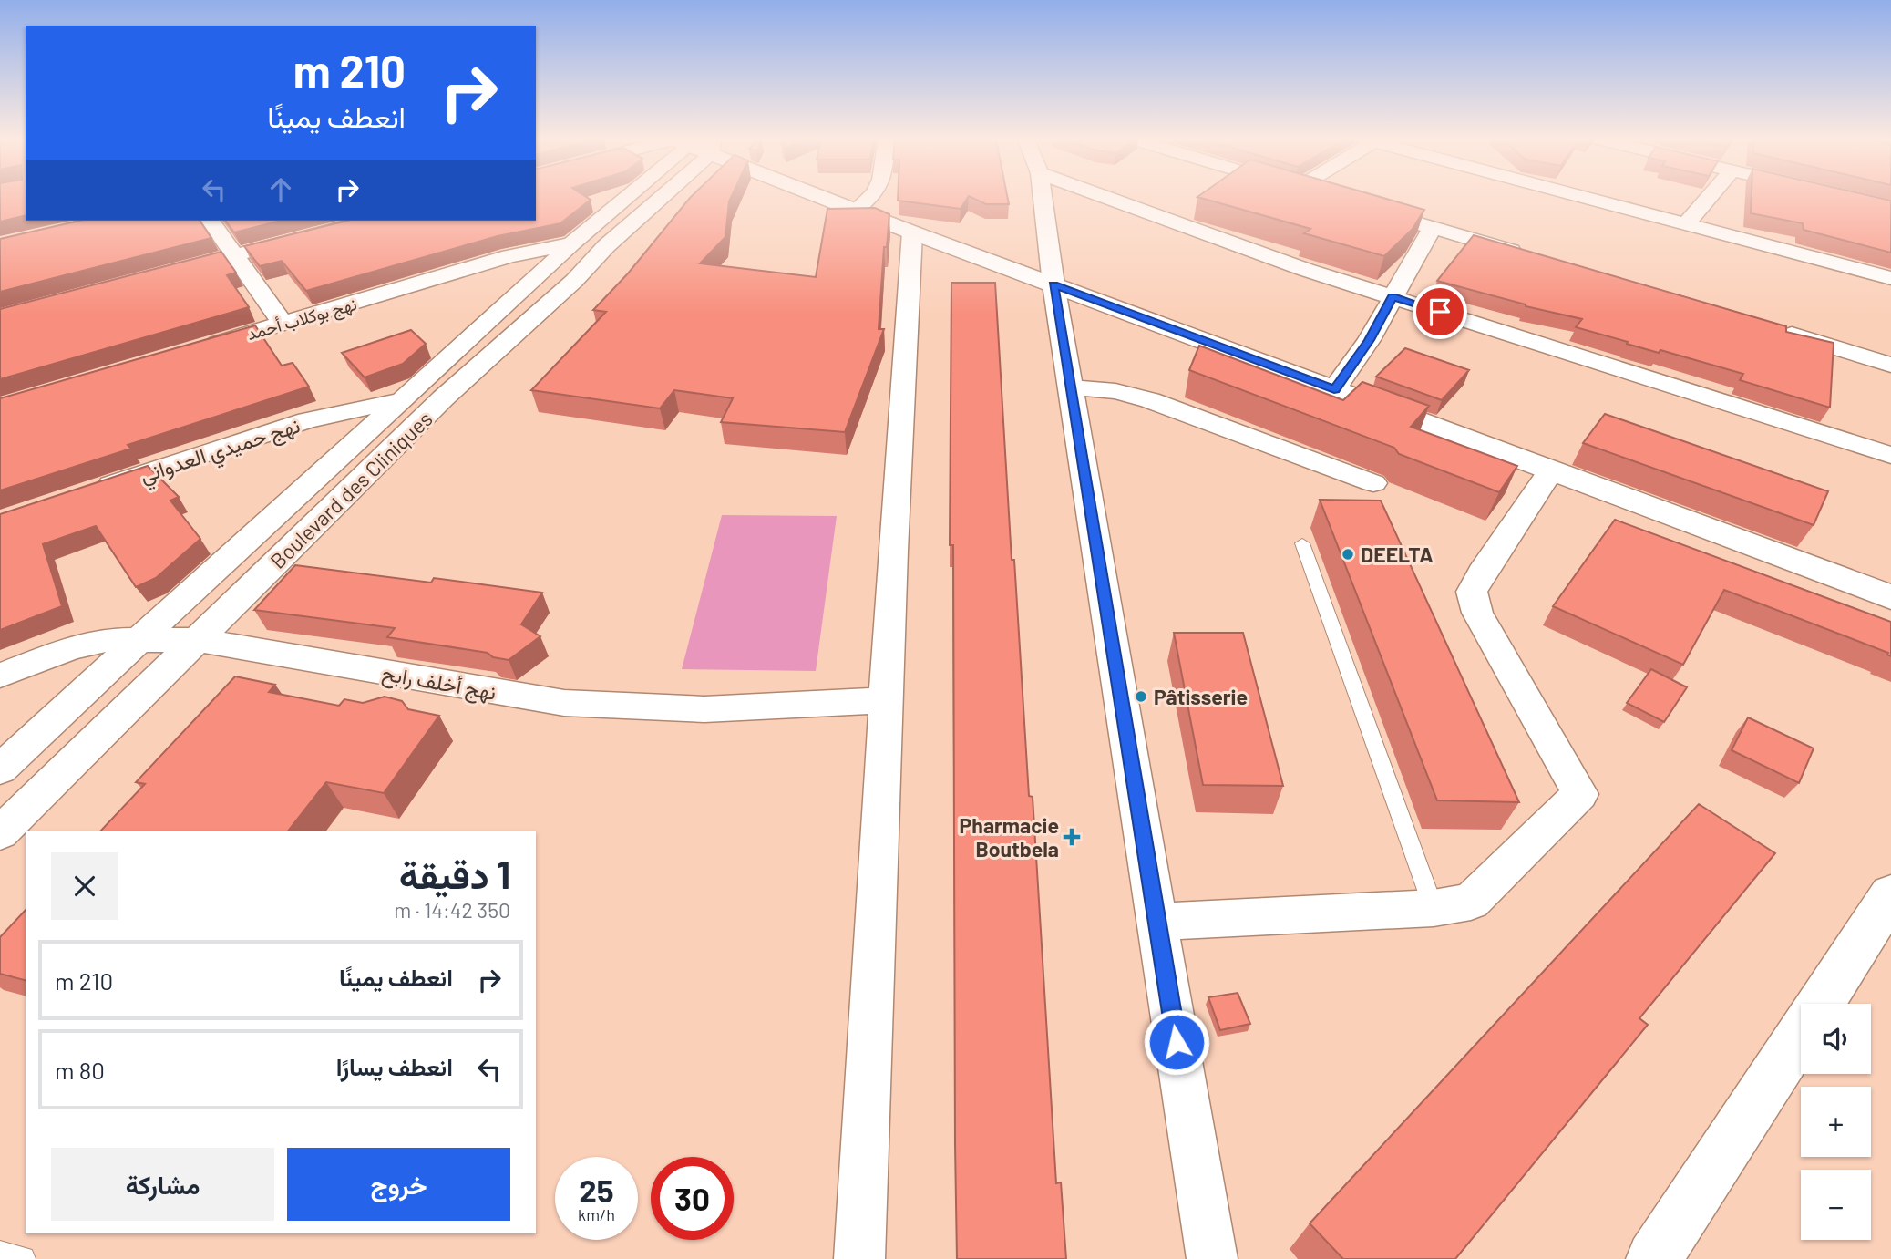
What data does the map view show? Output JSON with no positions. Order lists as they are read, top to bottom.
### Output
{
  "streets": {
    "street": [
      "نهج بوكلاب أحمد",
      "نهج حميدي العدواني",
      "Boulevard des Cliniques",
      "نهج أخلف رابح"
    ]
  },
  "crossings": [
    ["نهج بوكلاب أحمد", "Boulevard des Cliniques"],
    ["نهج حميدي العدواني", "Boulevard des Cliniques"],
    ["Boulevard des Cliniques", "نهج أخلف رابح"]
  ],
  "places": {
    "other": ["DEELTA", "Pâtisserie"],
    "health": ["Pharmacie Boutbela"]
  },
  "page": {
    "turn": ["210 m", "انعطف يمينًا"],
    "heading": ["1 دقيقة", "350 m · 14:42"],
    "list": [
      {
        "name": "انعطف يمينًا",
        "value": "210 m"
      },
      {
        "name": "انعطف يسارًا",
        "value": "80 m"
      }
    ],
    "map_buttons": ["+", "−"],
    "buttons": ["خروج", "مشاركة"],
    "speed": "25 km/h",
    "limit": "30"
  }
}
